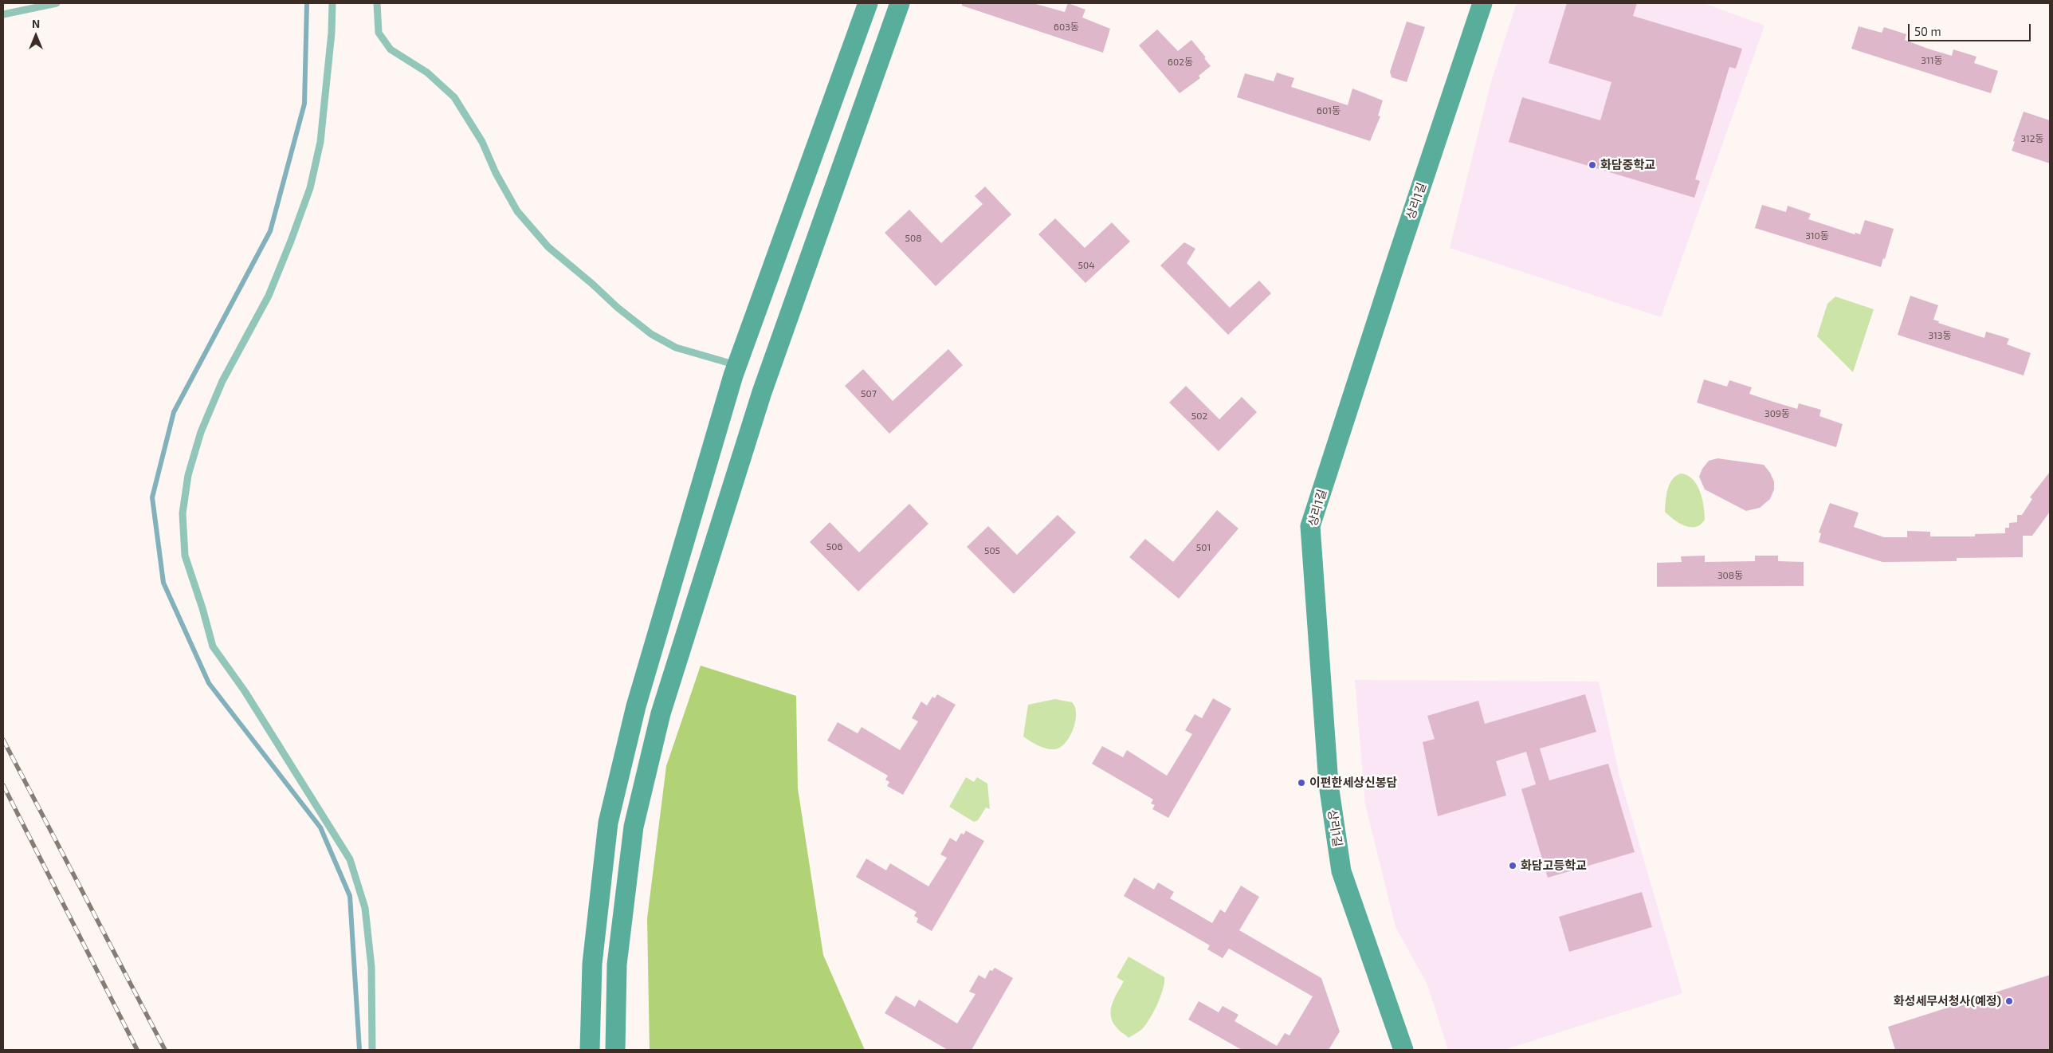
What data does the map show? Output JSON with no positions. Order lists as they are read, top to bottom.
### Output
{
  "streets": {
    "main road": ["상리1길"]
  },
  "places": [
    "화담중학교",
    "이편한세상신봉담",
    "화담고등학교",
    "화성세무서청사(예정)"
  ],
  "house_numbers": [
    "603동",
    "311동",
    "602동",
    "601동",
    "312동",
    "310동",
    "508",
    "504",
    "313동",
    "507",
    "309동",
    "502",
    "506",
    "501",
    "505",
    "308동"
  ],
  "scale_bar": "50 m",
  "north": "top"
}
